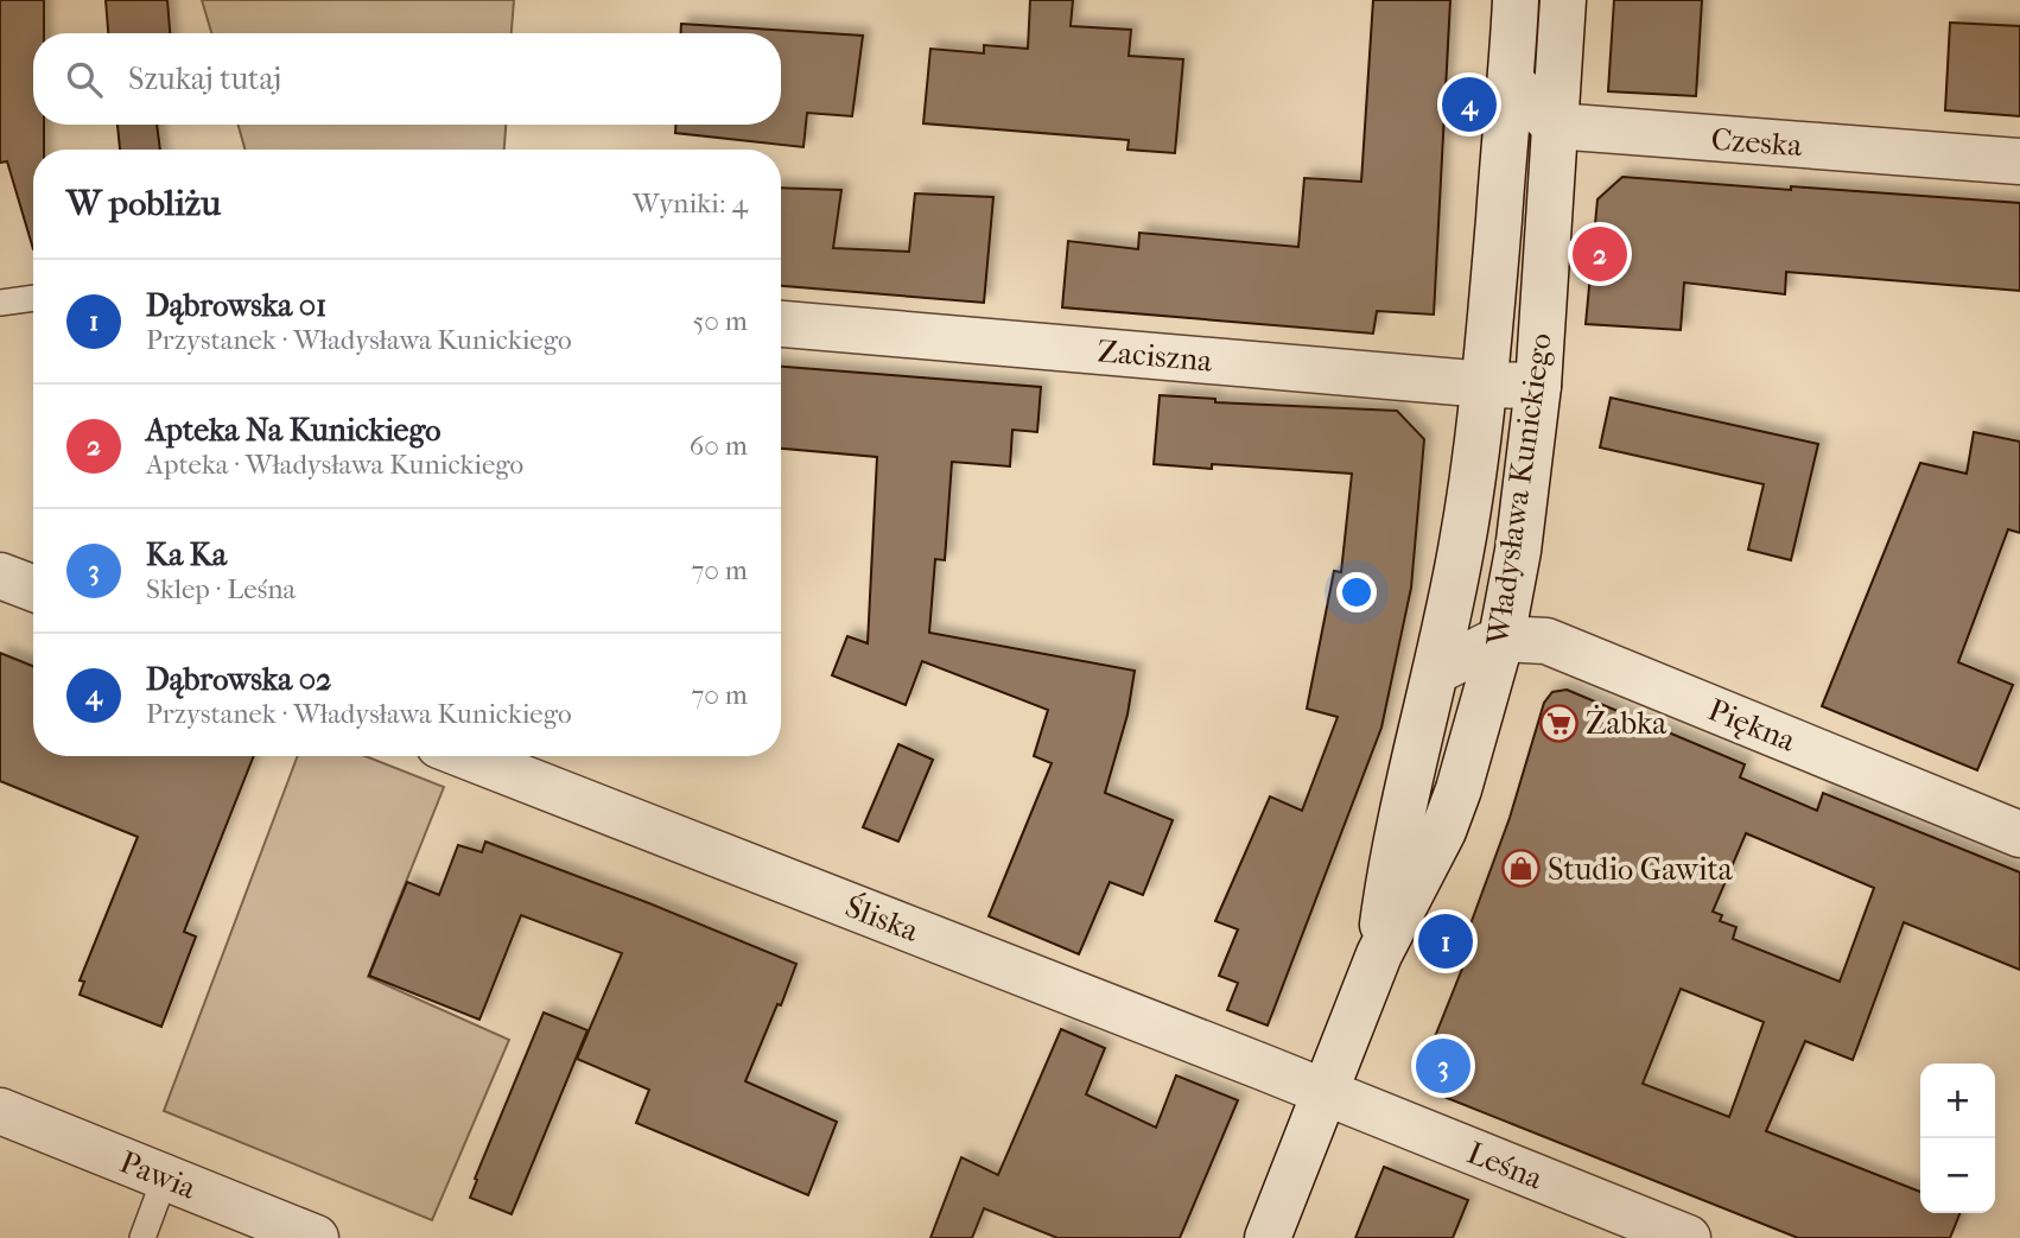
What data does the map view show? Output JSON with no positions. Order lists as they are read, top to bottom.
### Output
{
  "streets": {
    "street": [
      "Czeska",
      "Zaciszna",
      "Władysława Kunickiego",
      "Piękna",
      "Śliska",
      "Leśna",
      "Pawia"
    ]
  },
  "crossings": [
    ["Czeska", "Władysława Kunickiego"],
    ["Zaciszna", "Władysława Kunickiego"],
    ["Władysława Kunickiego", "Piękna"],
    ["Władysława Kunickiego", "Śliska"],
    ["Władysława Kunickiego", "Leśna"],
    ["Śliska", "Leśna"]
  ],
  "places": {
    "supermarket": ["Żabka"],
    "shop": ["Studio Gawita"]
  },
  "page": {
    "search": "Szukaj tutaj",
    "pins": [
      "4",
      "2",
      "1",
      "3"
    ],
    "heading": ["W pobliżu", "Wyniki: 4"],
    "list": [
      {
        "mark": "1",
        "name": "Dąbrowska 01",
        "note": "Przystanek · Władysława Kunickiego",
        "value": "50 m"
      },
      {
        "mark": "2",
        "name": "Apteka Na Kunickiego",
        "note": "Apteka · Władysława Kunickiego",
        "value": "60 m"
      },
      {
        "mark": "3",
        "name": "Ka Ka",
        "note": "Sklep · Leśna",
        "value": "70 m"
      },
      {
        "mark": "4",
        "name": "Dąbrowska 02",
        "note": "Przystanek · Władysława Kunickiego",
        "value": "70 m"
      }
    ],
    "map_buttons": ["+", "−"]
  }
}
